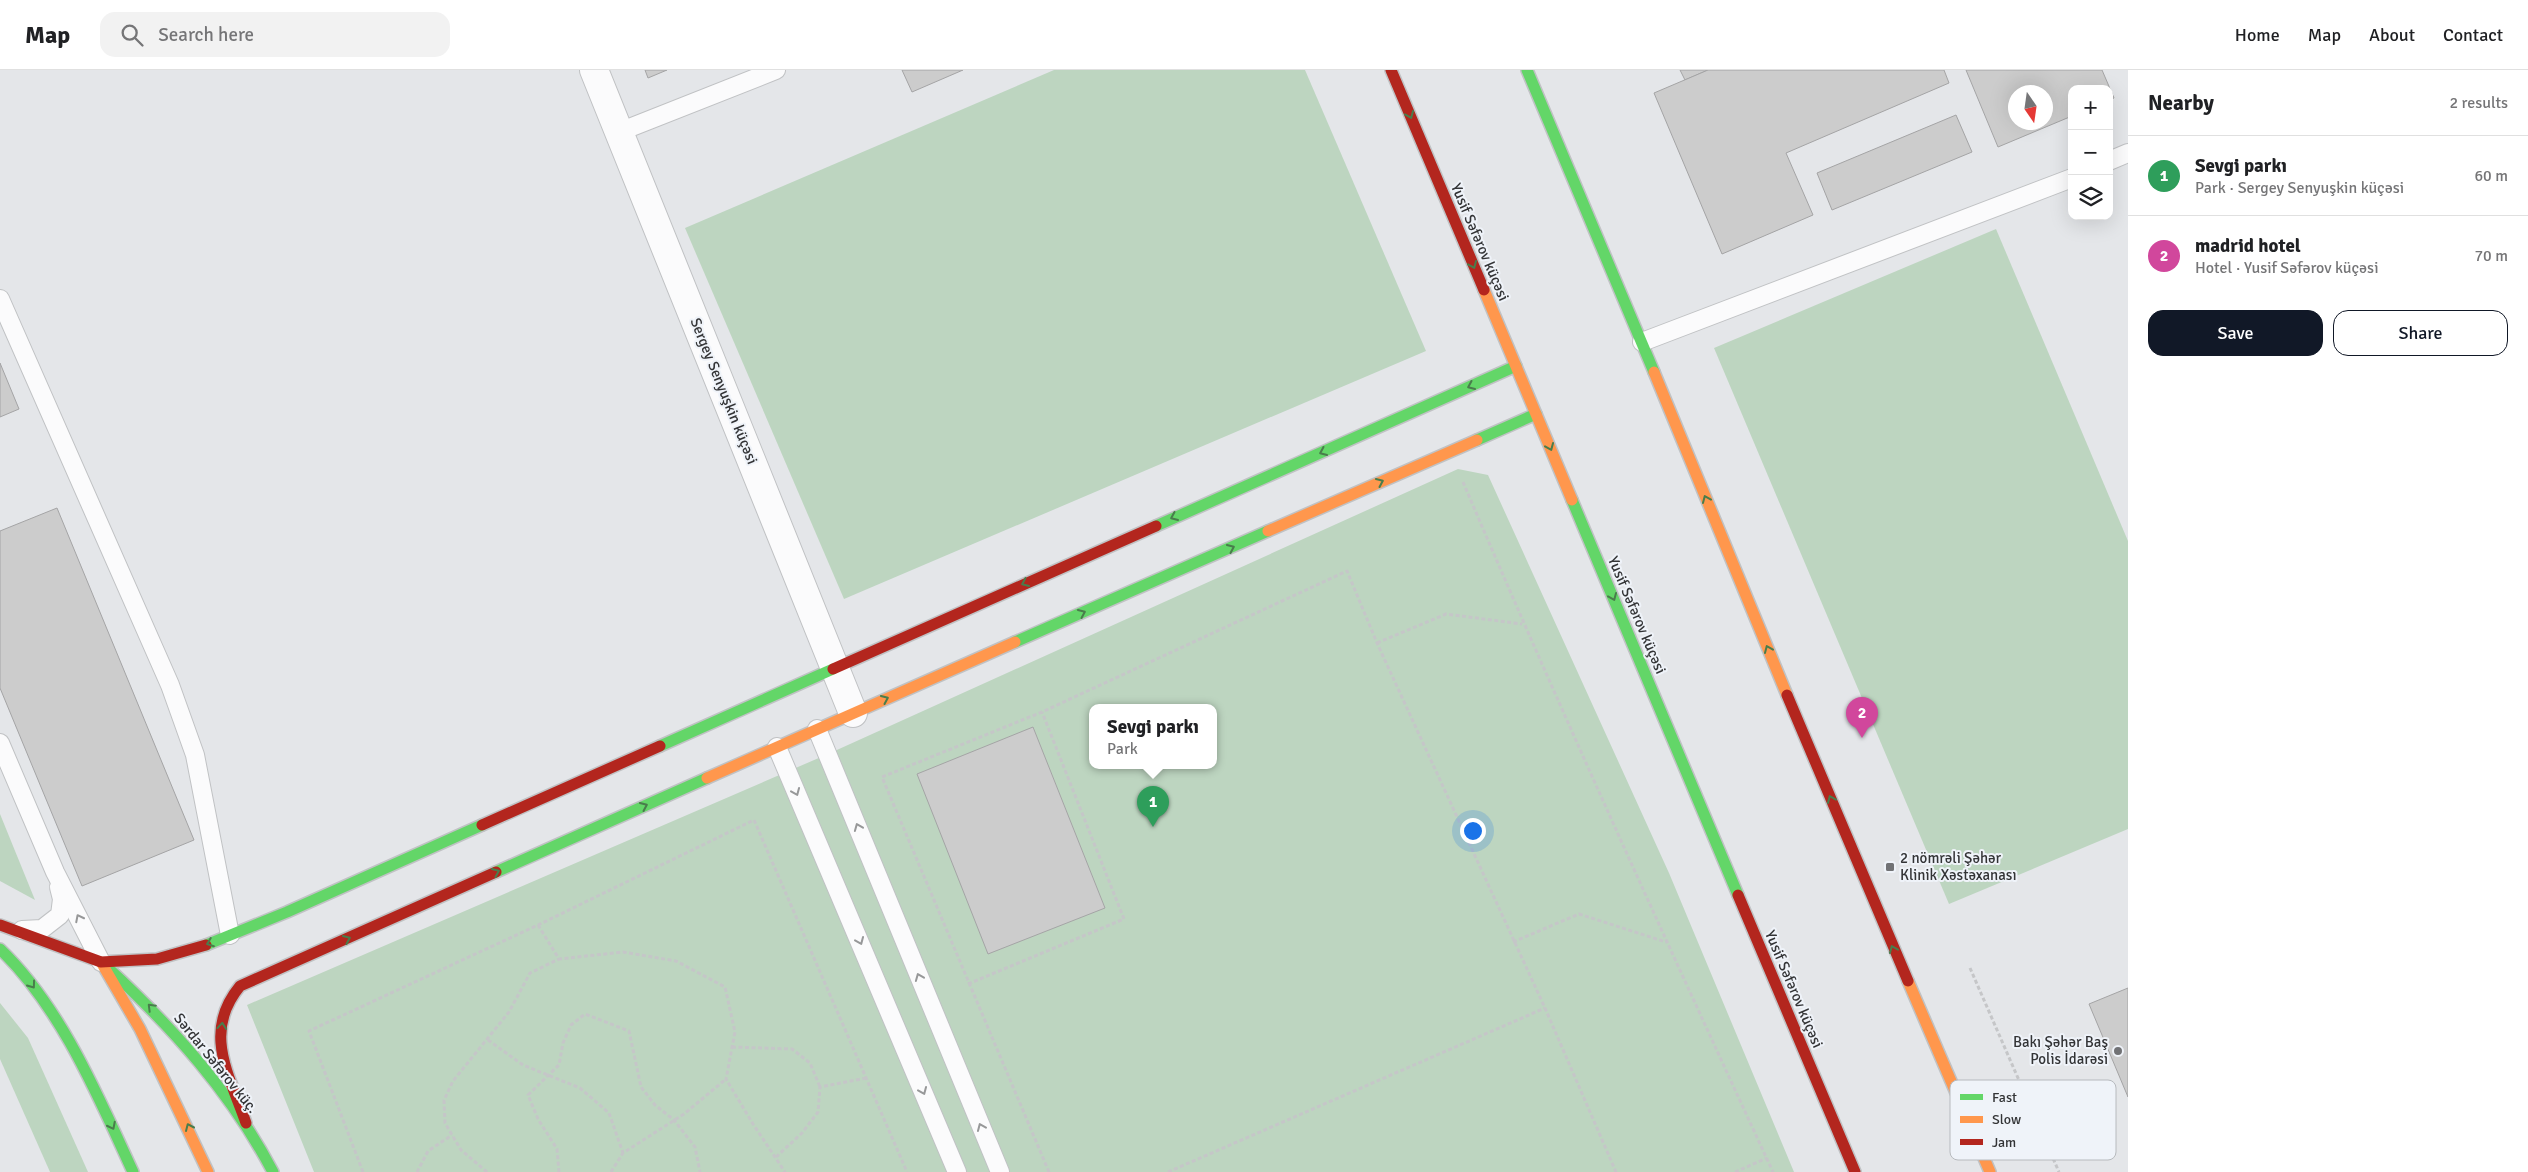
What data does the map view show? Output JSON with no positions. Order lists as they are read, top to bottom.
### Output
{
  "streets": {
    "main road": ["Yusif Səfərov küçəsi", "Sərdar Səfərov küç."],
    "street": ["Sergey Senyuşkin küçəsi"]
  },
  "one_way": ["Yusif Səfərov küçəsi"],
  "places": {
    "transit": ["2 nömrəli Şəhər Klinik Xəstəxanası"],
    "other": ["Bakı Şəhər Baş Polis İdarəsi"]
  },
  "legend": ["Fast", "Slow", "Jam"],
  "north": "bottom",
  "page": {
    "header": "Map",
    "search": "Search here",
    "nav": [
      "Home",
      "Map",
      "About",
      "Contact"
    ],
    "heading": ["Nearby", "2 results"],
    "map_buttons": ["+", "−"],
    "list": [
      {
        "mark": "1",
        "name": "Sevgi parkı",
        "note": "Park · Sergey Senyuşkin küçəsi",
        "value": "60 m"
      },
      {
        "mark": "2",
        "name": "madrid hotel",
        "note": "Hotel · Yusif Səfərov küçəsi",
        "value": "70 m"
      }
    ],
    "buttons": ["Save", "Share"],
    "pins": ["2", "1"],
    "popup": ["Sevgi parkı", "Park"]
  }
}
